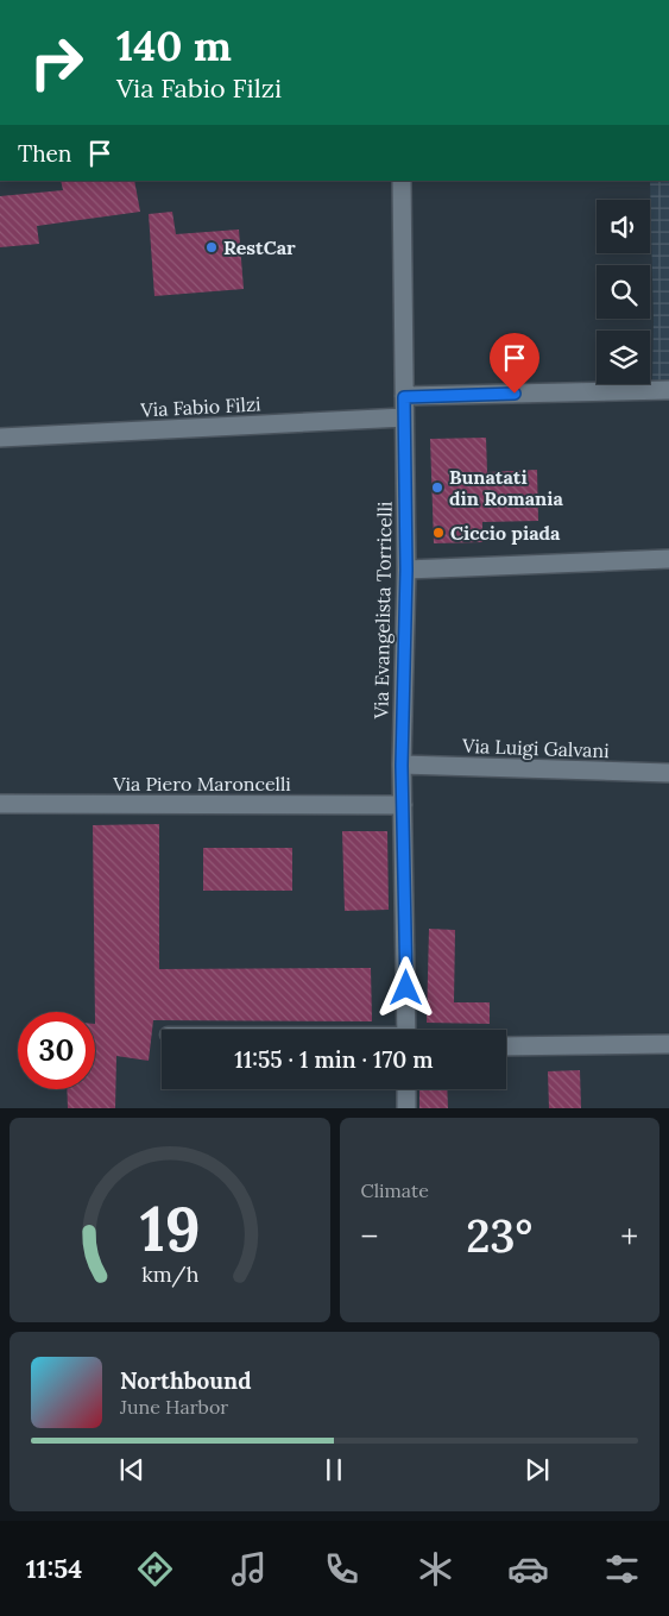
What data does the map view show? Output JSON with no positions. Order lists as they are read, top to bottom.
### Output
{
  "streets": {
    "street": [
      "Via Fabio Filzi",
      "Via Evangelista Torricelli",
      "Via Luigi Galvani",
      "Via Piero Maroncelli"
    ]
  },
  "crossings": [
    ["Via Fabio Filzi", "Via Evangelista Torricelli"],
    ["Via Evangelista Torricelli", "Via Luigi Galvani"],
    ["Via Evangelista Torricelli", "Via Piero Maroncelli"]
  ],
  "places": ["RestCar", "Bunatati din Romania", "Ciccio piada"],
  "page": {
    "turn": ["140 m", "Via Fabio Filzi"],
    "then": "Then",
    "limit": "30",
    "trip": "11:55 · 1 min · 170 m",
    "tile": "Climate",
    "heat": ["−", "23°", "+"],
    "song": ["Northbound", "June Harbor"],
    "tabs": "11:54",
    "gauge": ["19", "km/h"]
  }
}
